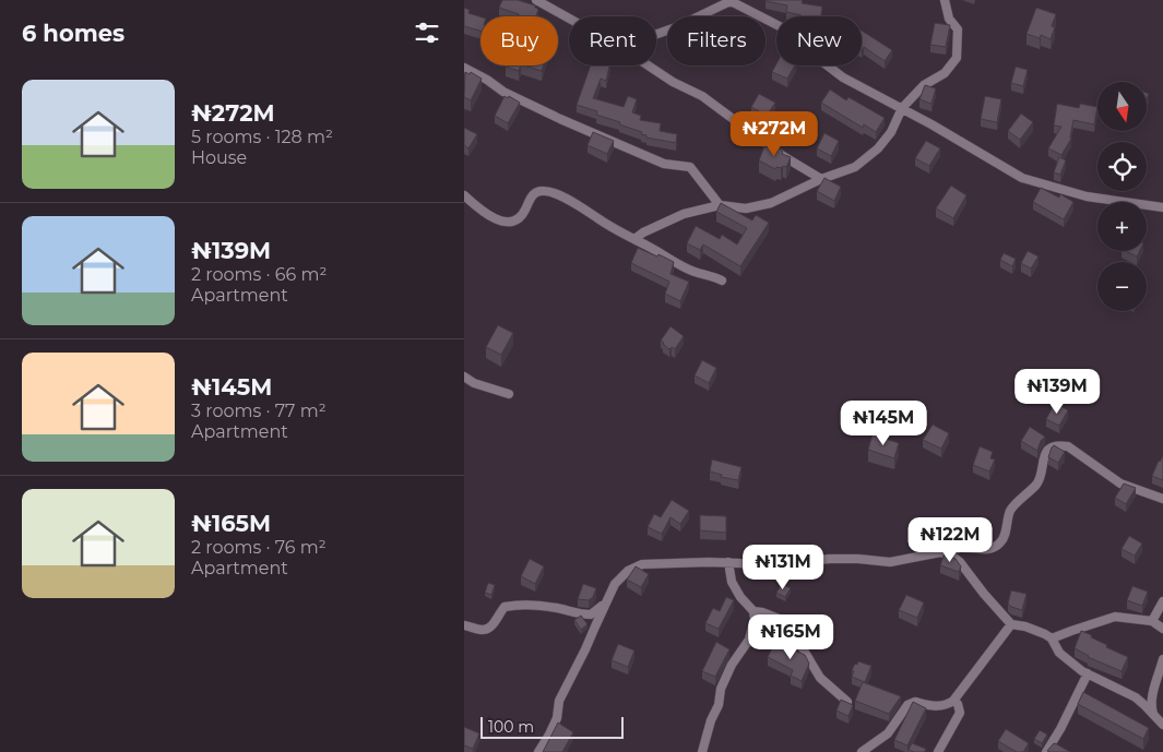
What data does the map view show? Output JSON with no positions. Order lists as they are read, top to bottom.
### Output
{
  "scale_bar": "100 m",
  "north": "bottom",
  "page": {
    "heading": "6 homes",
    "chip": [
      "Buy",
      "Rent",
      "Filters",
      "New"
    ],
    "list": [
      {
        "name": "₦272M",
        "note": "5 rooms · 128 m² · House"
      },
      {
        "name": "₦139M",
        "note": "2 rooms · 66 m² · Apartment"
      },
      {
        "name": "₦145M",
        "note": "3 rooms · 77 m² · Apartment"
      },
      {
        "name": "₦165M",
        "note": "2 rooms · 76 m² · Apartment"
      }
    ],
    "map_buttons": ["+", "−"],
    "price": [
      "₦272M",
      "₦139M",
      "₦145M",
      "₦122M",
      "₦131M",
      "₦165M"
    ],
    "scale": "100 m"
  }
}
